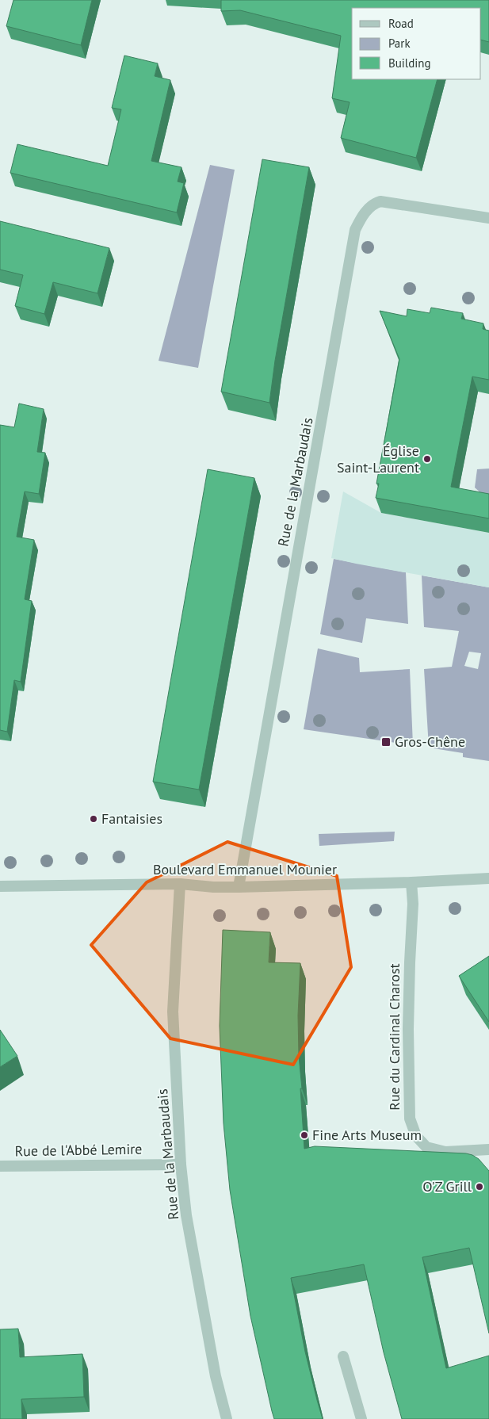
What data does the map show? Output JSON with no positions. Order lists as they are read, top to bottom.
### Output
{
  "streets": {
    "street": [
      "Rue de la Marbaudais",
      "Boulevard Emmanuel Mounier",
      "Rue du Cardinal Charost",
      "Rue de l'Abbé Lemire"
    ]
  },
  "crossings": [
    ["Rue de la Marbaudais", "Boulevard Emmanuel Mounier"],
    ["Rue de la Marbaudais", "Rue de l'Abbé Lemire"],
    ["Boulevard Emmanuel Mounier", "Rue du Cardinal Charost"]
  ],
  "places": {
    "other": [
      "Église Saint-Laurent",
      "Fantaisies",
      "Fine Arts Museum",
      "O'Z Grill"
    ],
    "transit": ["Gros-Chêne"]
  },
  "legend": ["Road", "Park", "Building"]
}
